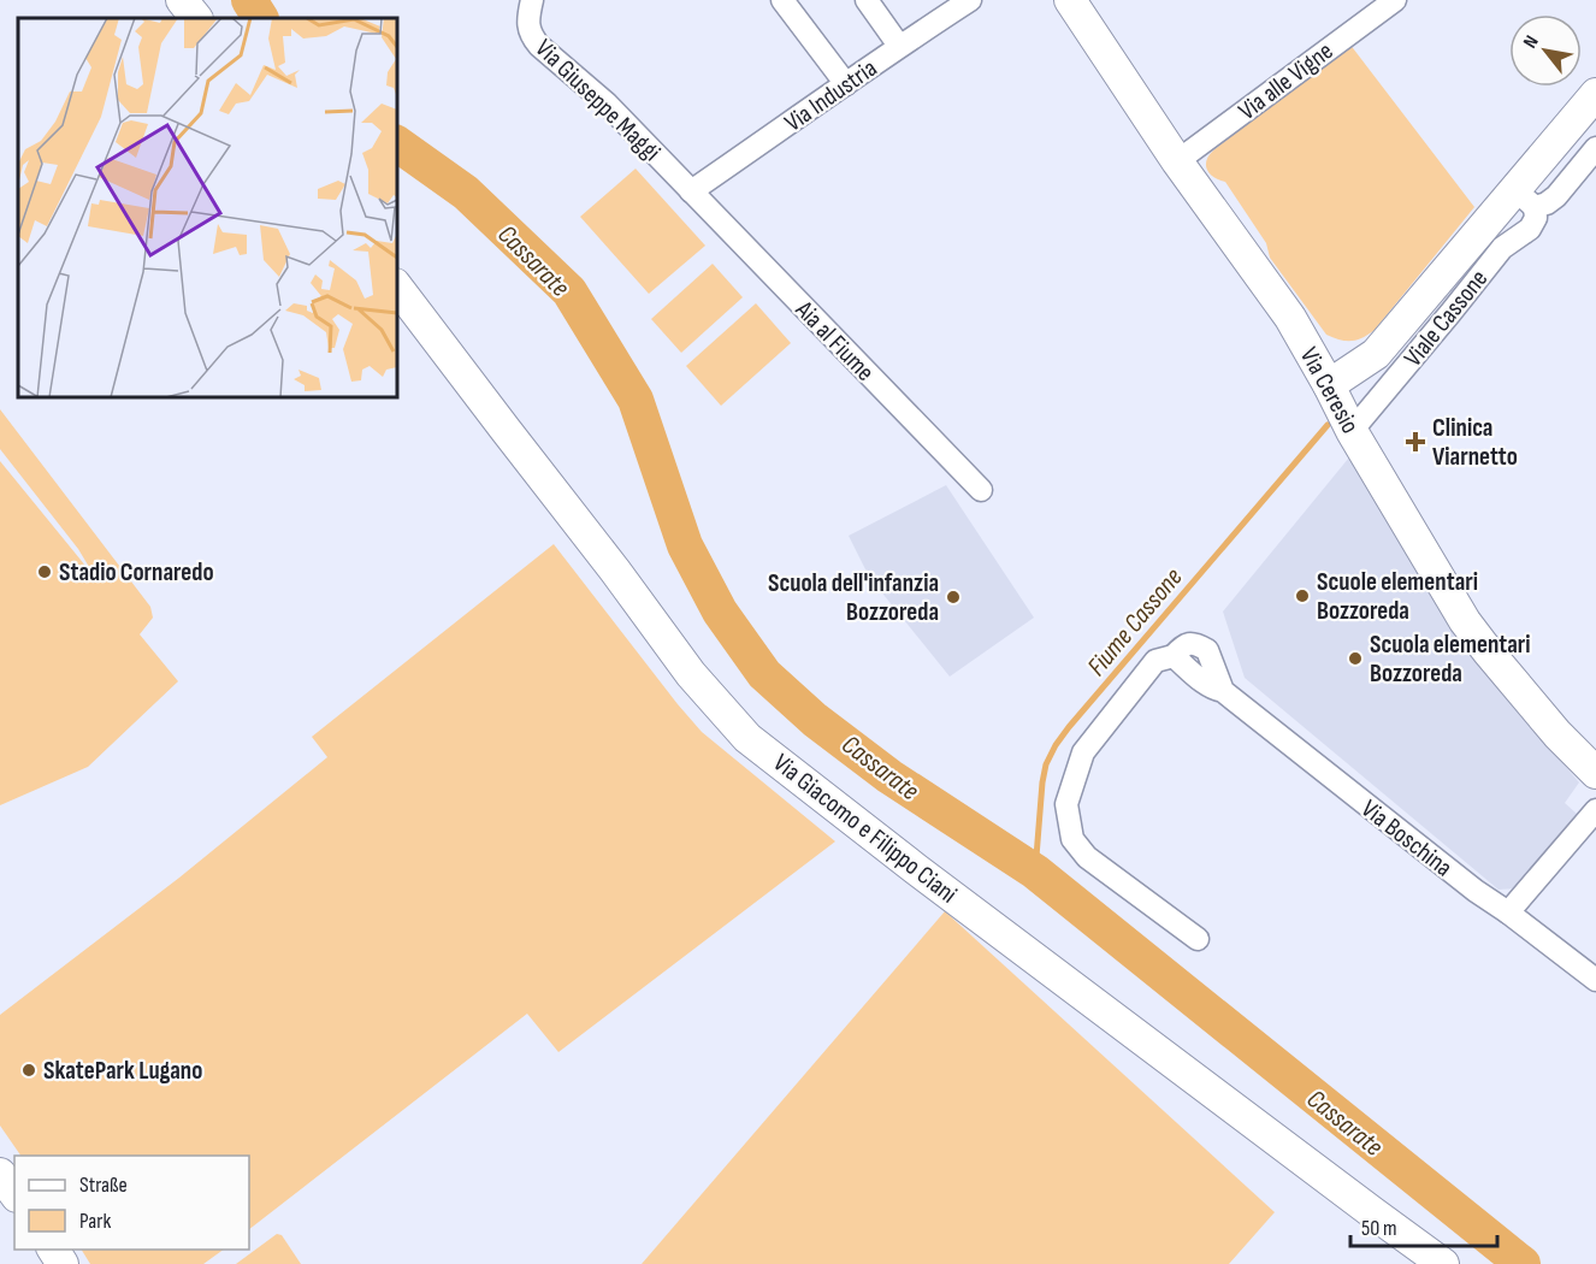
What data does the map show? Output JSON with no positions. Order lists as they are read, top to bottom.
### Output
{
  "streets": {
    "main road": ["Viale Cassone", "Via Ceresio", "Via Giacomo e Filippo Ciani"],
    "street": [
      "Via alle Vigne",
      "Via Industria",
      "Via Giuseppe Maggi",
      "Aia al Fiume",
      "Via Boschina"
    ]
  },
  "crossings": [
    ["Via alle Vigne", "Via Ceresio"],
    ["Via Industria", "Via Giuseppe Maggi"],
    ["Via Industria", "Aia al Fiume"],
    ["Via Giuseppe Maggi", "Aia al Fiume"],
    ["Viale Cassone", "Via Ceresio"]
  ],
  "water": ["Cassarate", "Fiume Cassone"],
  "places": {
    "health": ["Clinica Viarnetto"],
    "other": [
      "Stadio Cornaredo",
      "Scuole elementari Bozzoreda",
      "Scuola dell'infanzia Bozzoreda",
      "Scuola elementari Bozzoreda",
      "SkatePark Lugano"
    ]
  },
  "legend": ["Straße", "Park"],
  "scale_bar": "50 m",
  "north": "top left"
}
